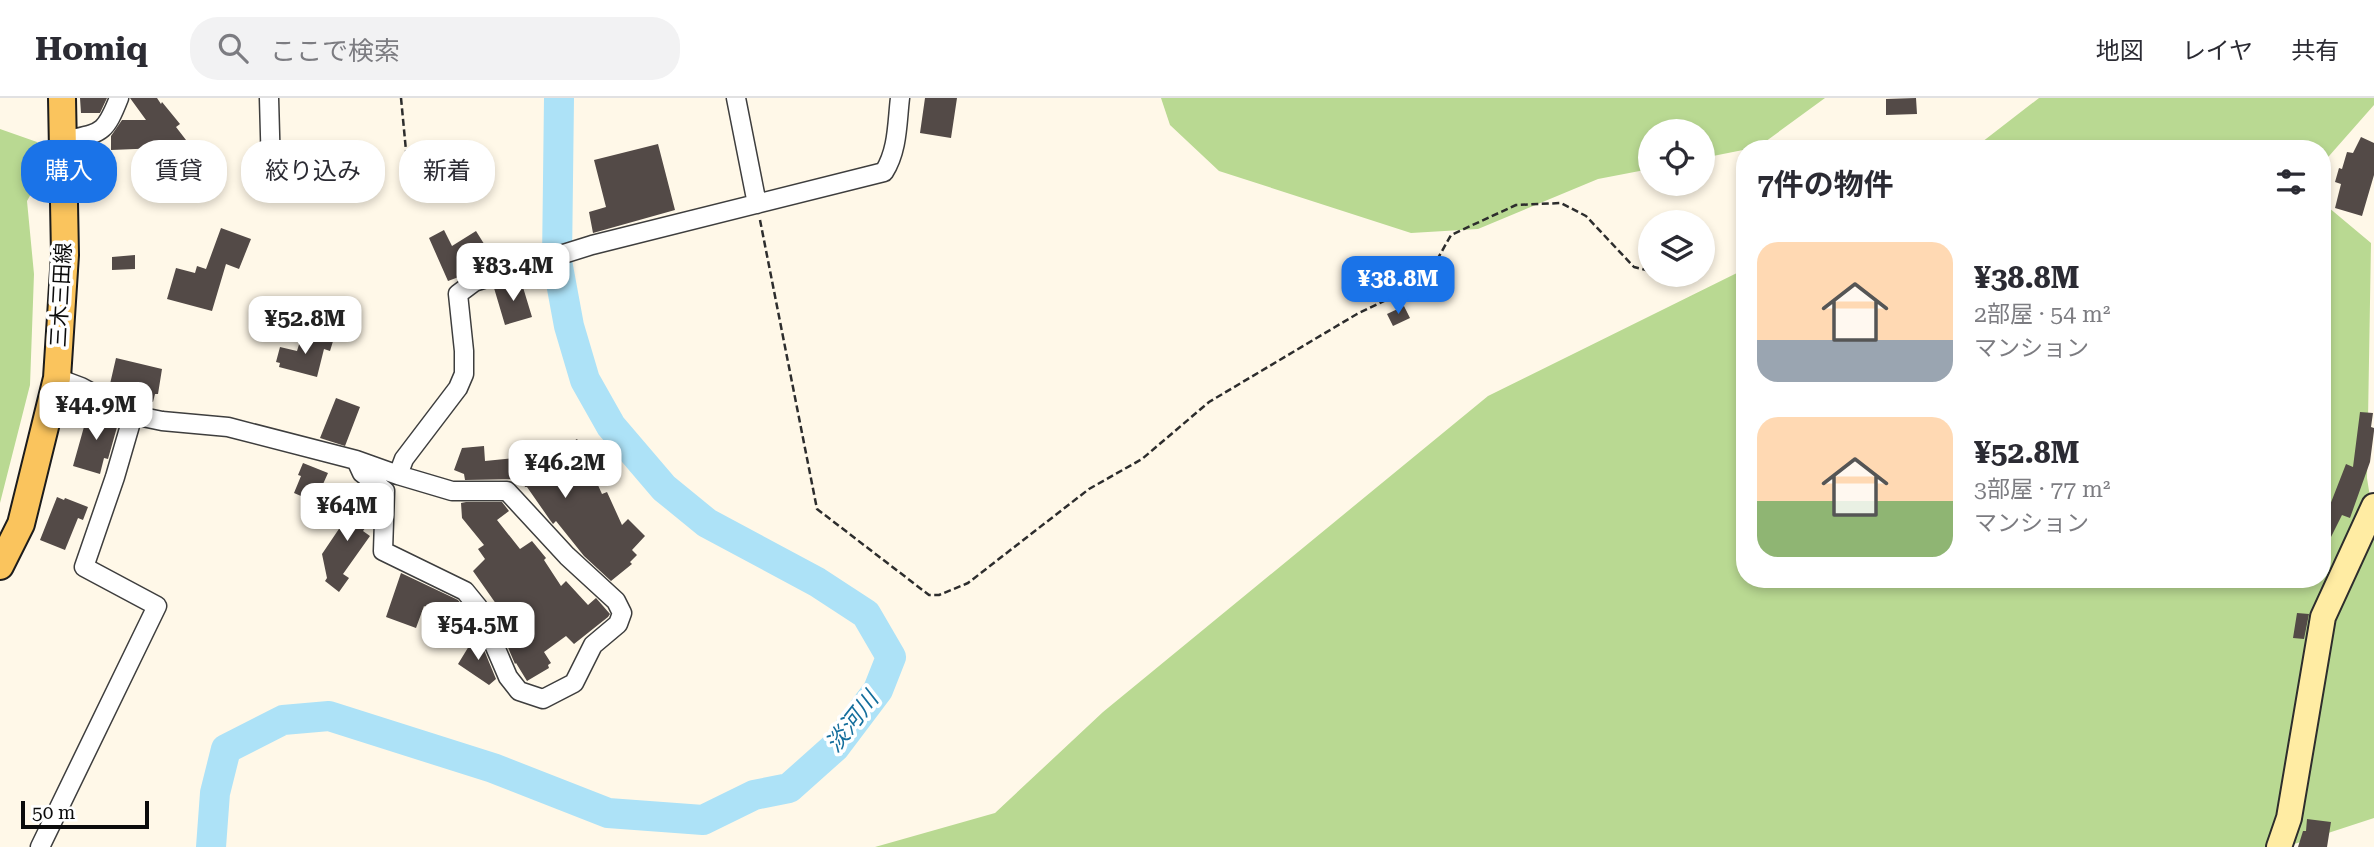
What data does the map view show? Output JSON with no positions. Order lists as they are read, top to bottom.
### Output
{
  "streets": {
    "main road": ["三木三田線"]
  },
  "water": ["淡河川"],
  "scale_bar": "50 m",
  "page": {
    "header": "Homiq",
    "search": "ここで検索",
    "nav": ["地図", "レイヤ", "共有"],
    "chip": [
      "購入",
      "賃貸",
      "絞り込み",
      "新着"
    ],
    "heading": "7件の物件",
    "list": [
      {
        "name": "¥38.8M",
        "note": "2部屋 · 54 m² · マンション"
      },
      {
        "name": "¥52.8M",
        "note": "3部屋 · 77 m² · マンション"
      }
    ],
    "price": [
      "¥83.4M",
      "¥38.8M",
      "¥52.8M",
      "¥44.9M",
      "¥46.2M",
      "¥64M",
      "¥54.5M"
    ],
    "scale": "50 m"
  }
}
